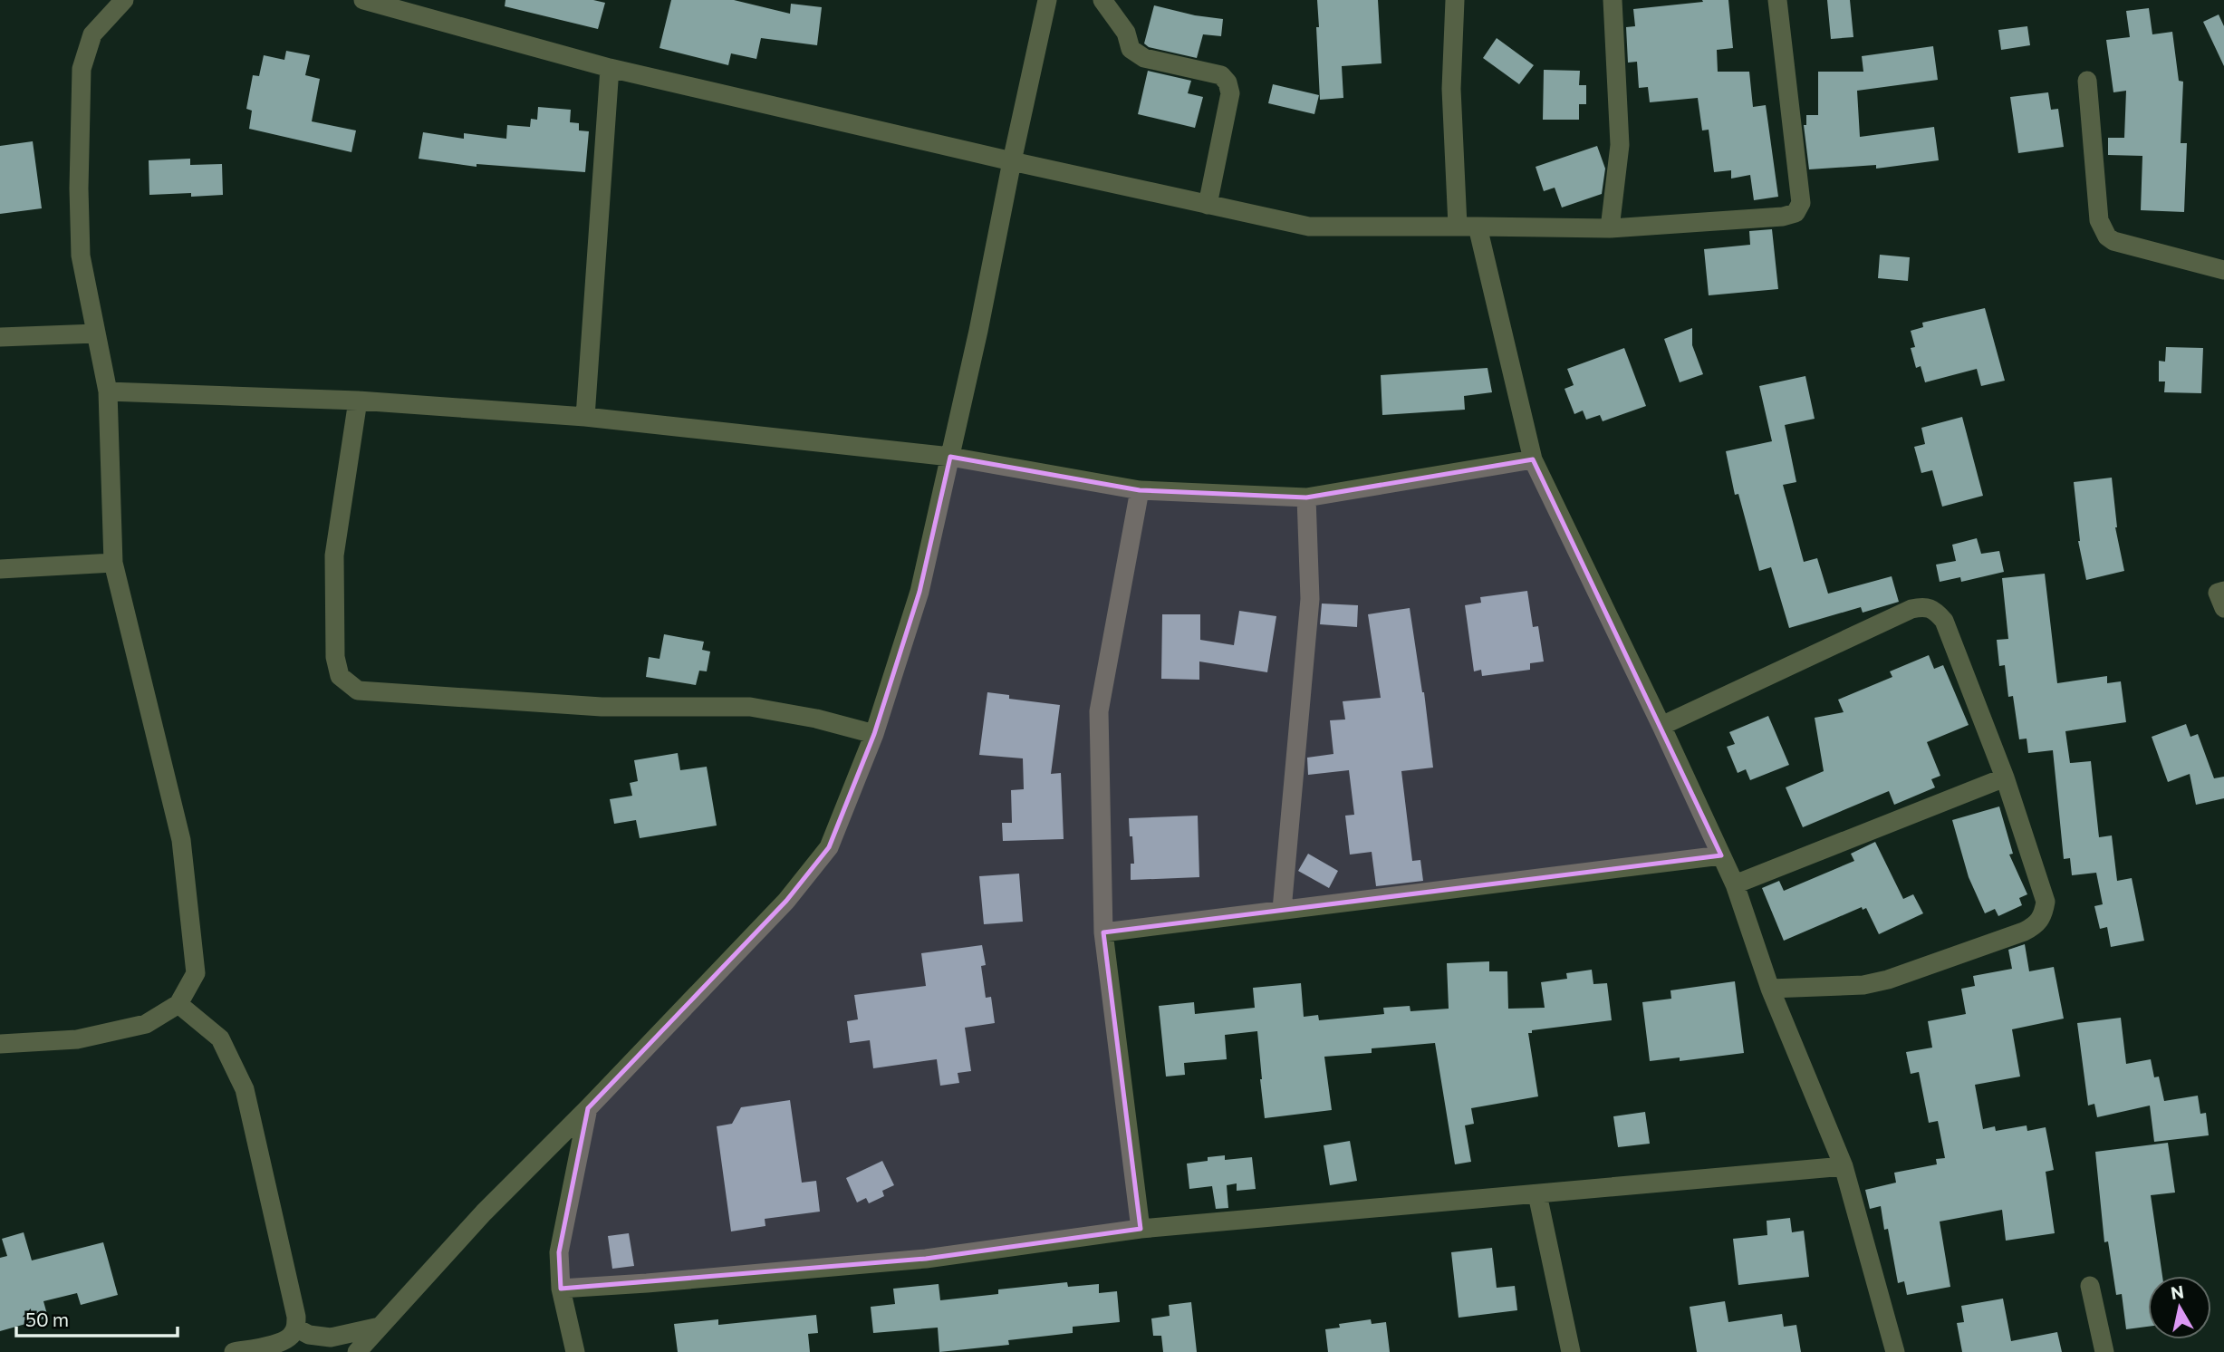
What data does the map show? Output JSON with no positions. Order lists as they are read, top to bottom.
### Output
{
  "scale_bar": "50 m",
  "north": "top"
}
